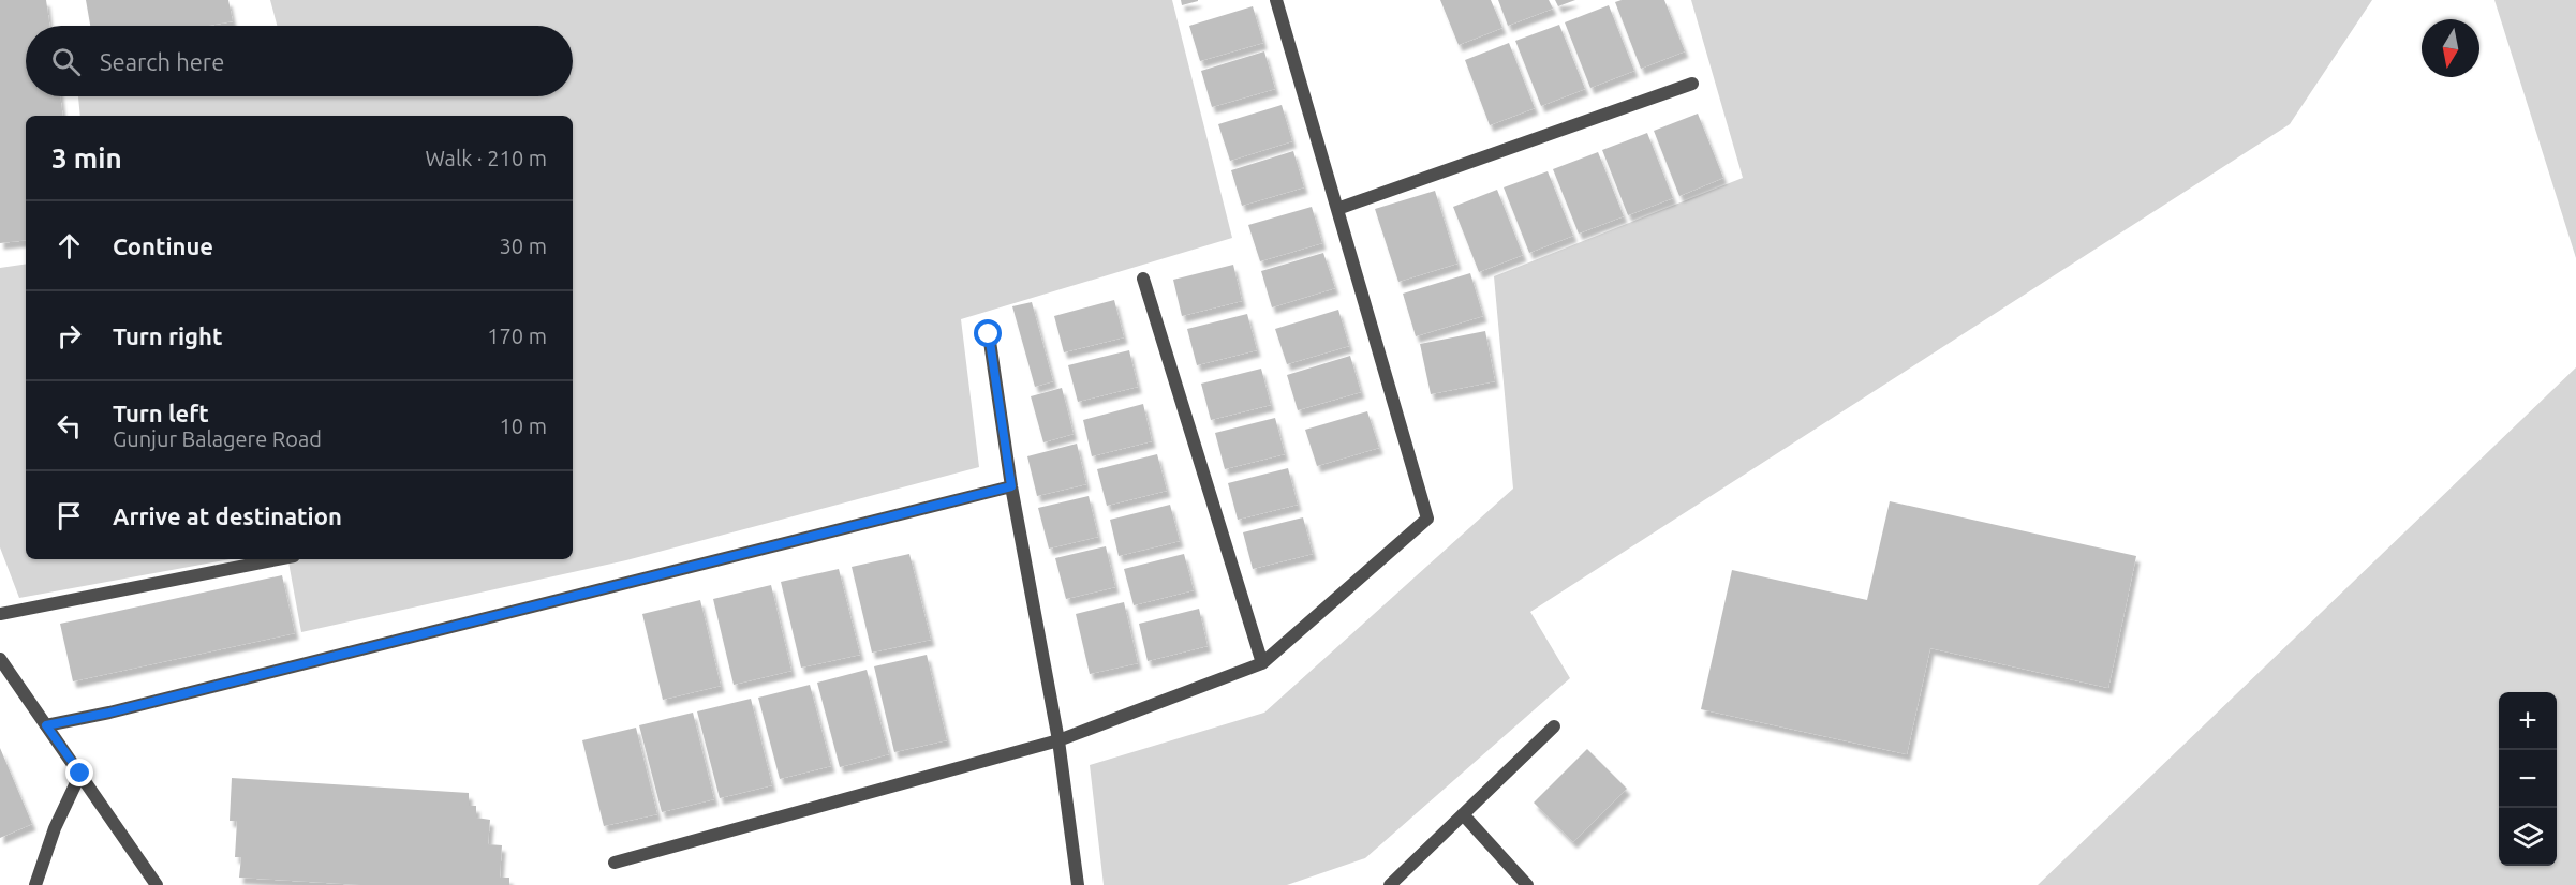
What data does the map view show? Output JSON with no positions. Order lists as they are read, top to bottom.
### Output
{
  "north": "bottom",
  "page": {
    "search": "Search here",
    "heading": ["3 min", "Walk · 210 m"],
    "list": [
      ["Continue", "30 m"],
      ["Turn right", "170 m"],
      ["Turn left", "Gunjur Balagere Road", "10 m"],
      "Arrive at destination"
    ],
    "map_buttons": ["+", "−"]
  }
}
